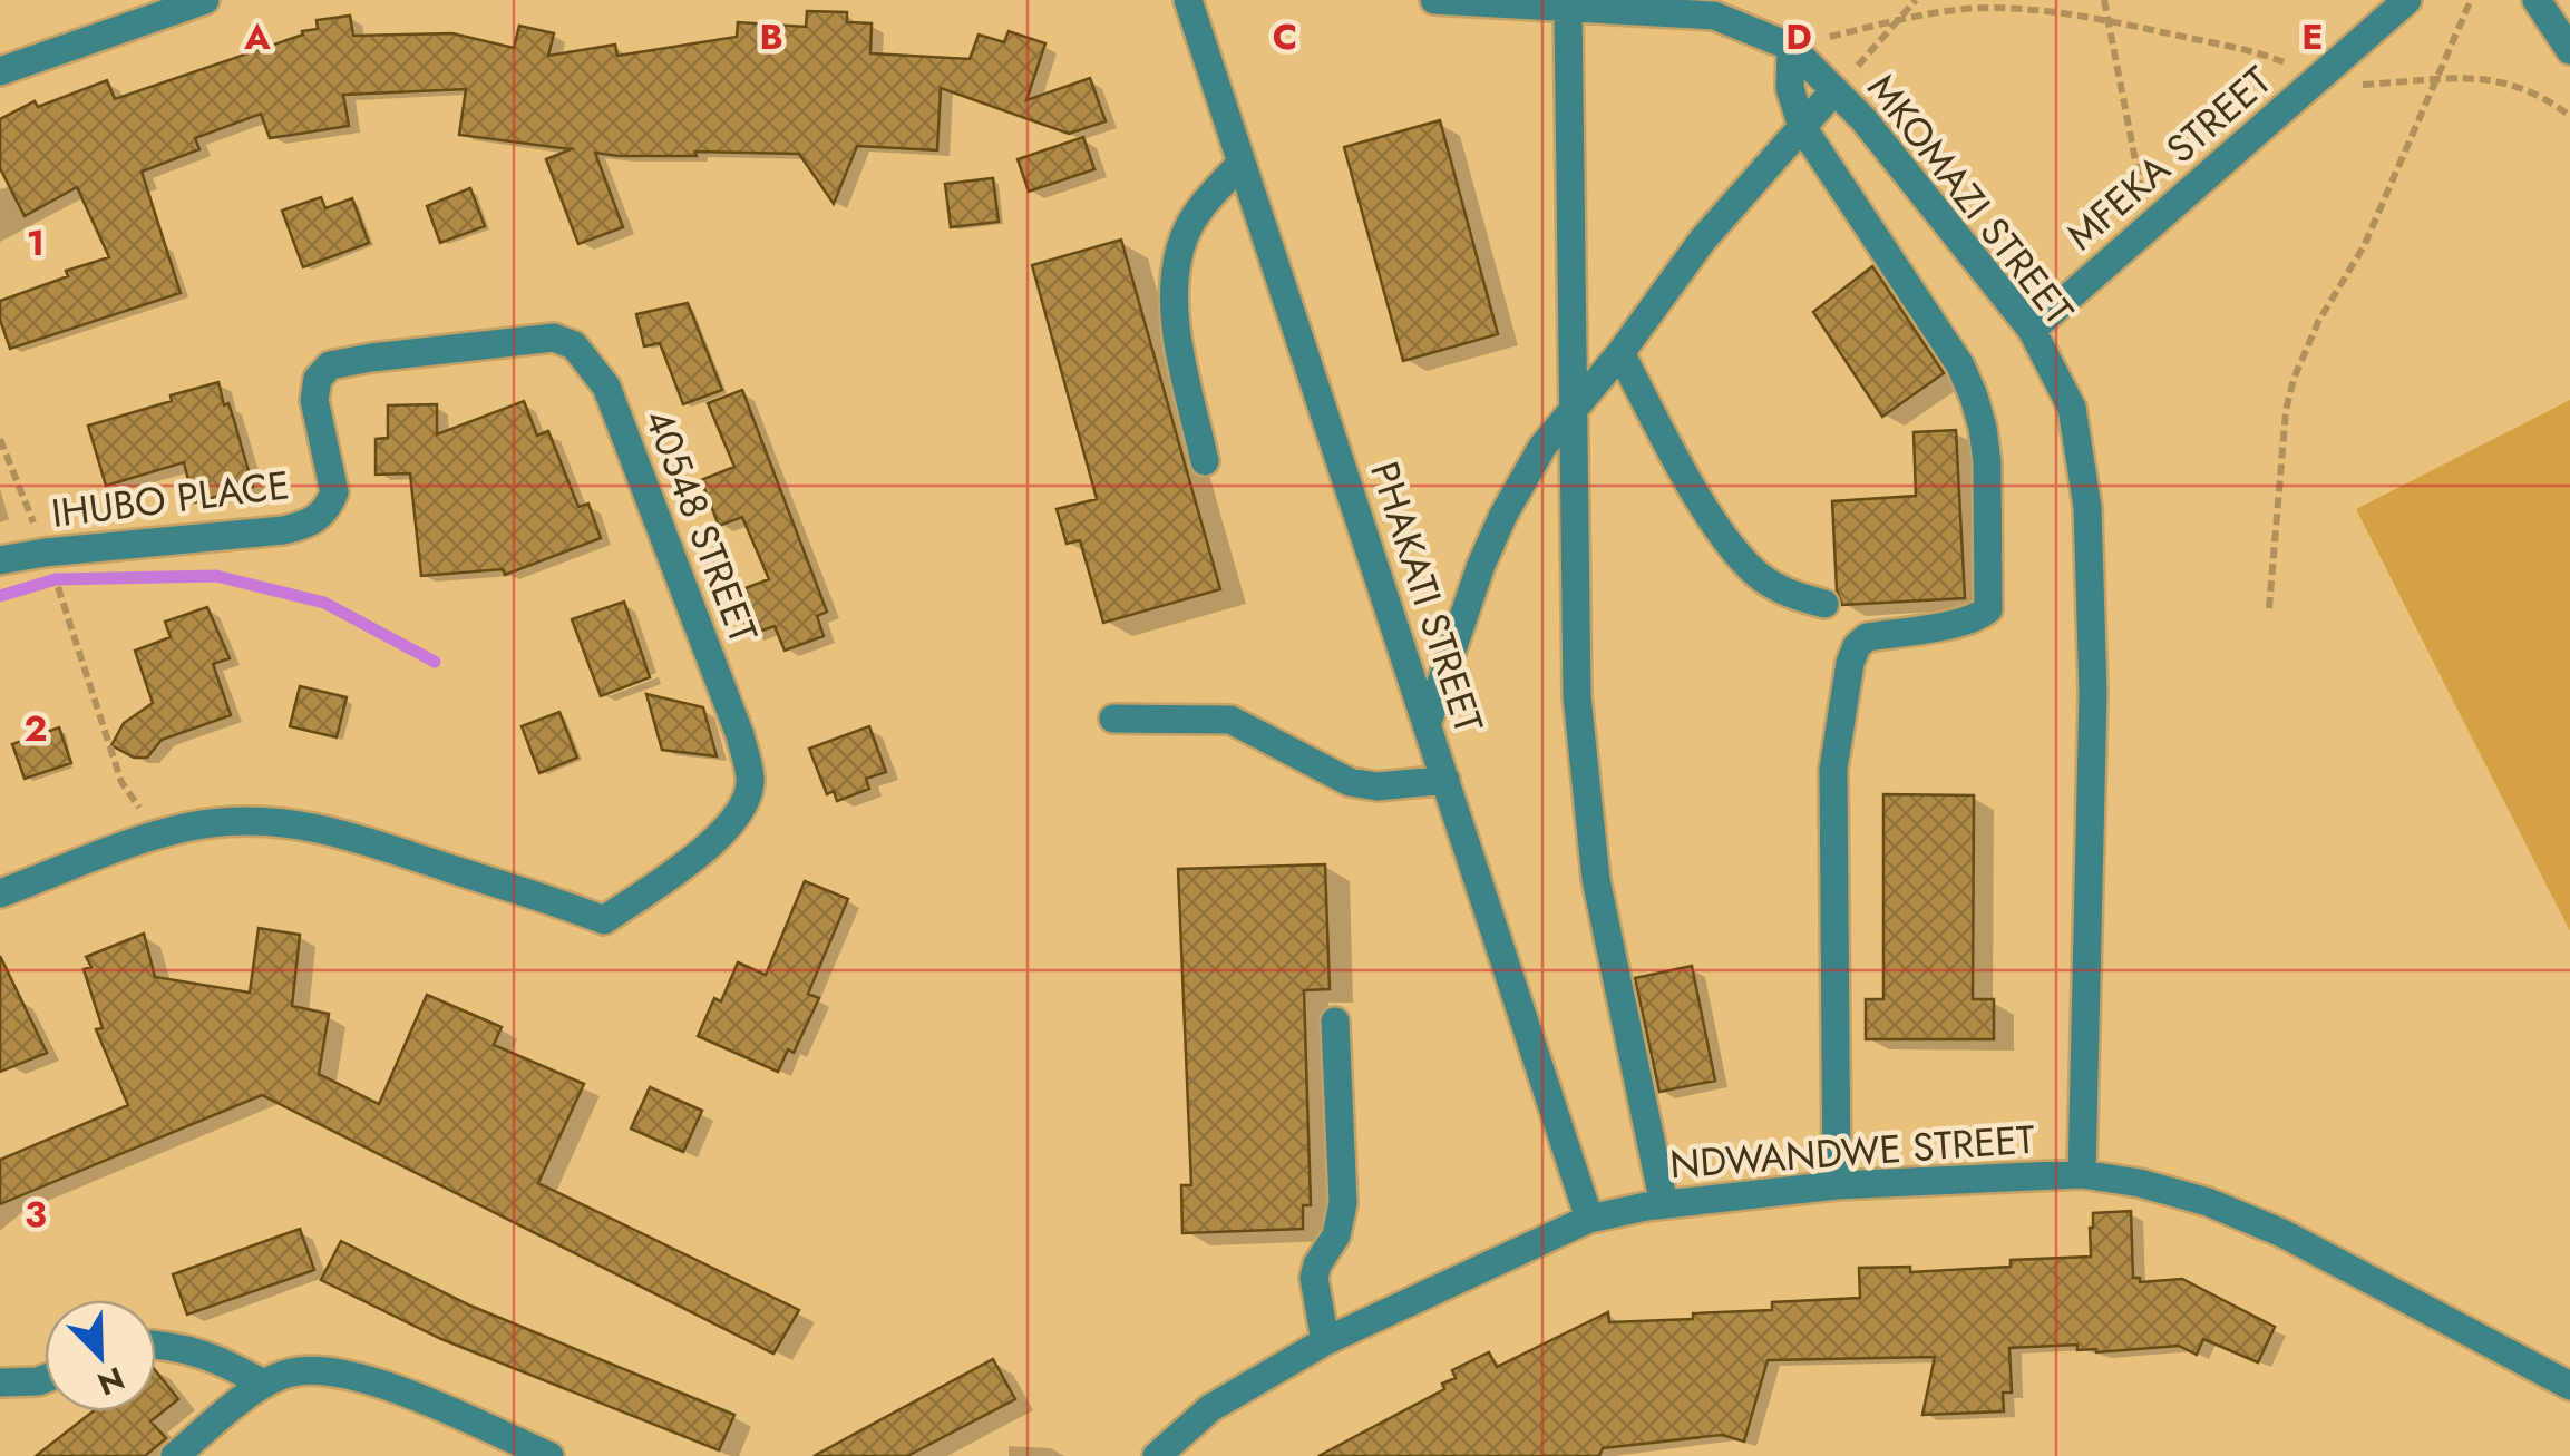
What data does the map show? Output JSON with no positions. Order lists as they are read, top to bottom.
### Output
{
  "streets": {
    "street": [
      "MFEKA STREET",
      "MKOMAZI STREET",
      "IHUBO PLACE",
      "40548 STREET",
      "PHAKATI STREET",
      "NDWANDWE STREET"
    ]
  },
  "crossings": [
    ["MFEKA STREET", "MKOMAZI STREET"],
    ["MKOMAZI STREET", "NDWANDWE STREET"],
    ["IHUBO PLACE", "40548 STREET"],
    ["PHAKATI STREET", "NDWANDWE STREET"]
  ],
  "north": "bottom right",
  "grid": {
    "columns": [
      "A",
      "B",
      "C",
      "D",
      "E"
    ],
    "rows": ["1", "2", "3"]
  }
}
